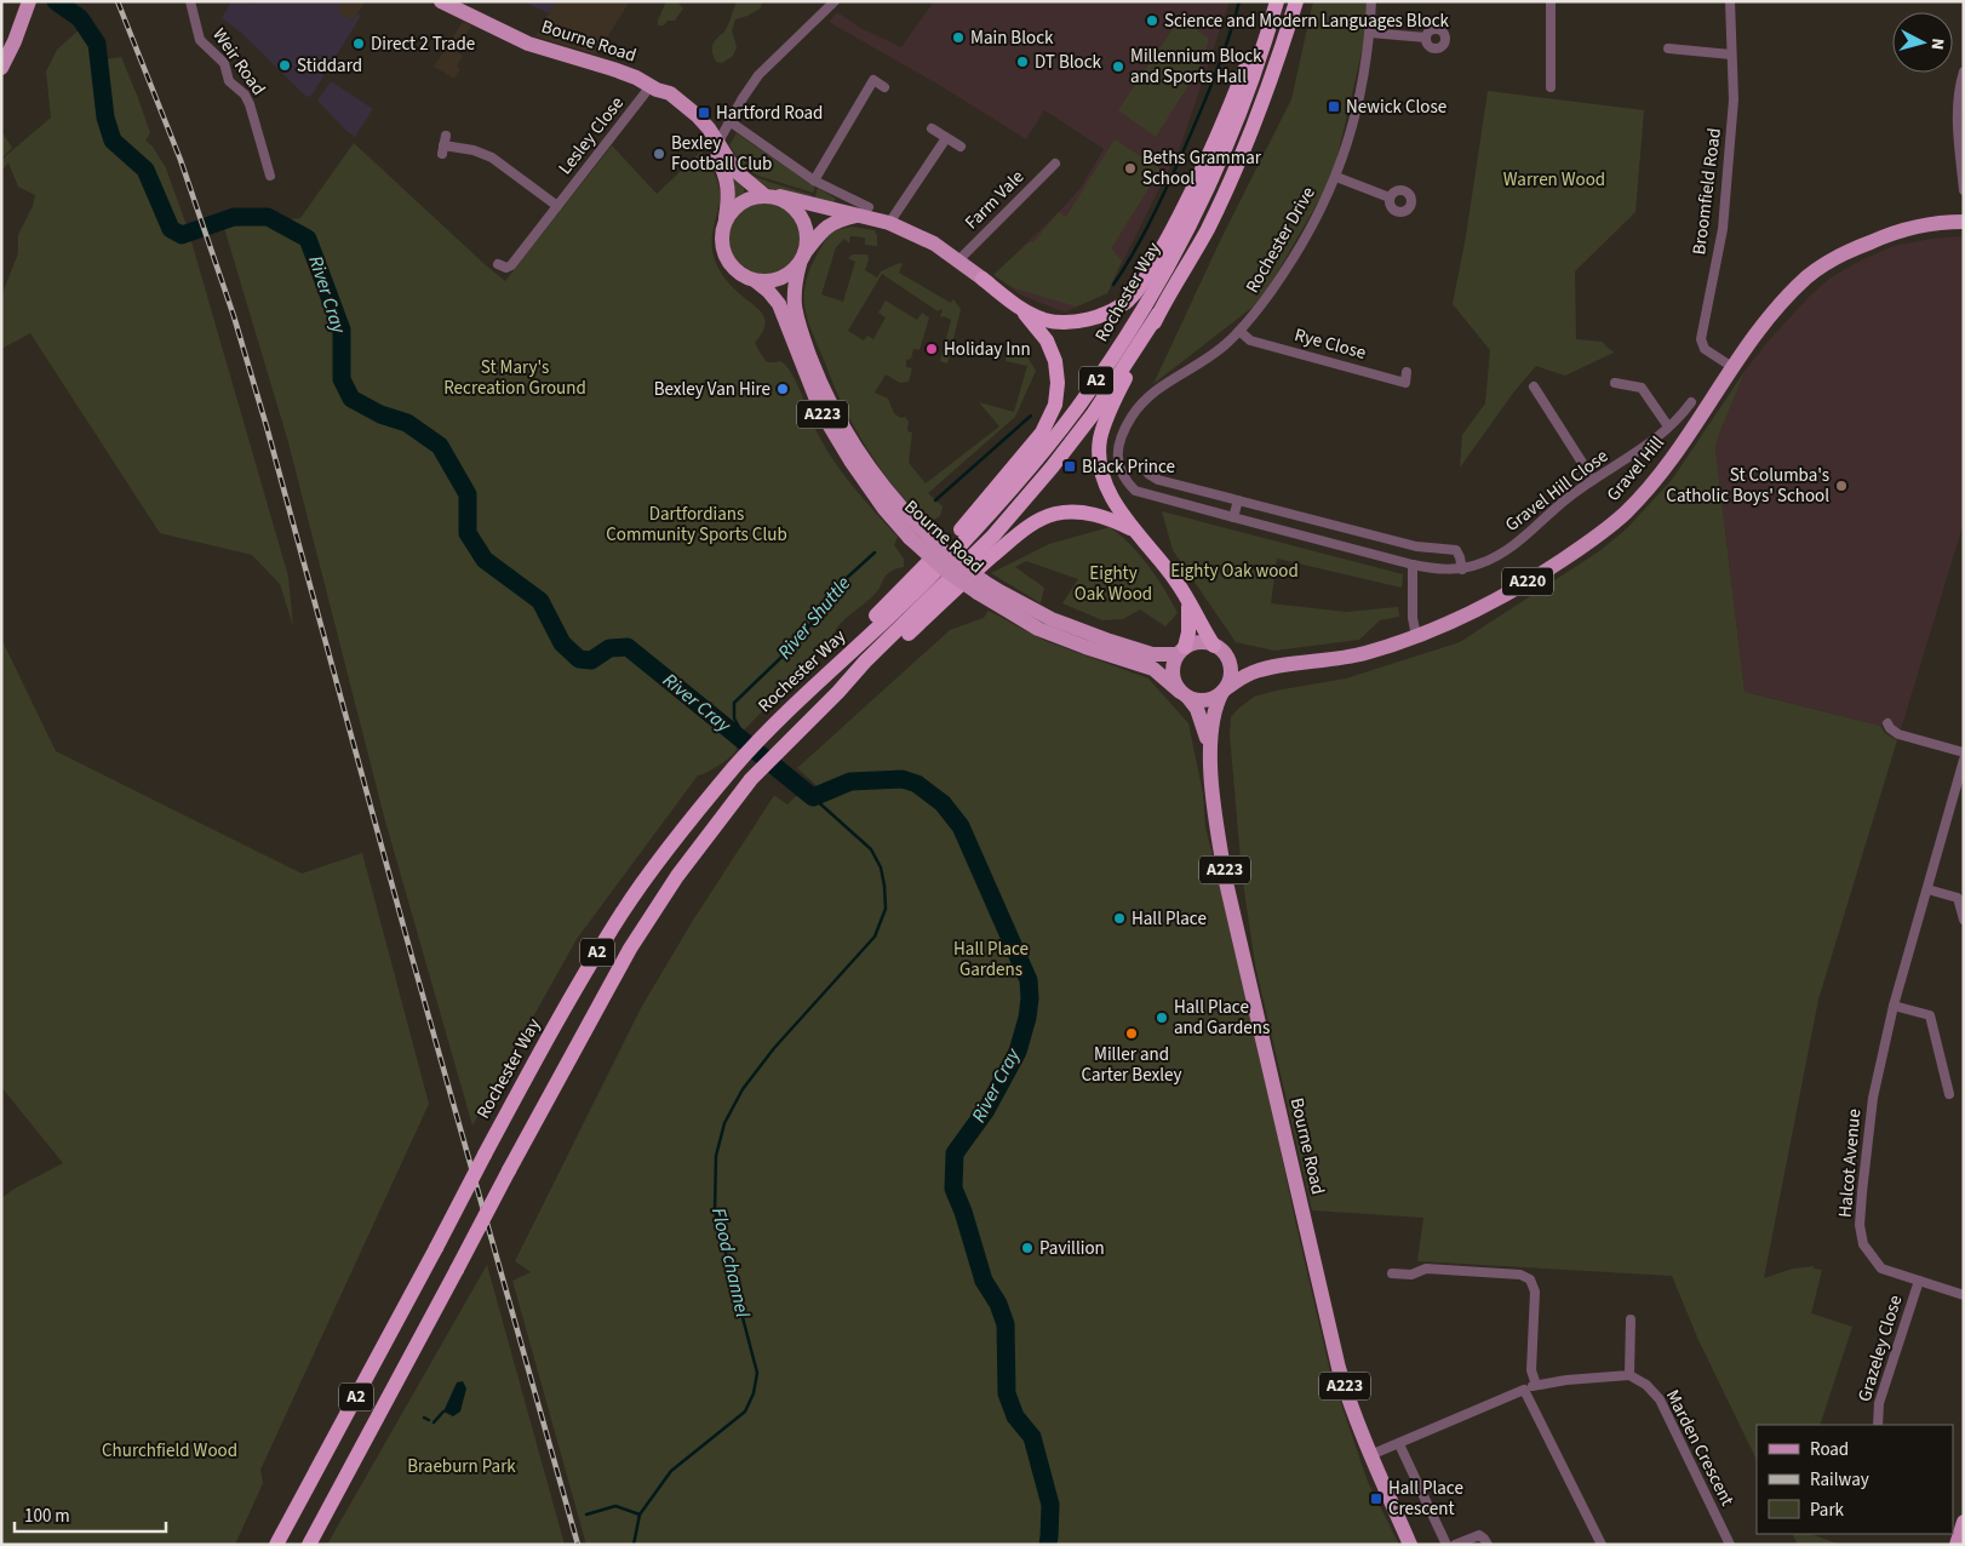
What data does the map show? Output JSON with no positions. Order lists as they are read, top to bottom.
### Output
{
  "streets": {
    "highway": ["Rochester Way", "A2"],
    "main road": [
      "Bourne Road",
      "A223",
      "Gravel Hill",
      "A220"
    ],
    "street": [
      "Weir Road",
      "Lesley Close",
      "Broomfield Road",
      "Farm Vale",
      "Rochester Drive",
      "Rye Close",
      "Gravel Hill Close",
      "Halcot Avenue",
      "Grazeley Close",
      "Marden Crescent"
    ]
  },
  "crossings": [
    ["Bourne Road", "Lesley Close"],
    ["Bourne Road", "A223"],
    ["Bourne Road", "Gravel Hill"],
    ["Broomfield Road", "Gravel Hill"],
    ["Rochester Drive", "Rye Close"],
    ["Rochester Drive", "Gravel Hill Close"],
    ["Rochester Way", "A2"],
    ["Halcot Avenue", "Grazeley Close"]
  ],
  "water": ["River Cray", "River Shuttle", "Flood channel"],
  "parks": [
    "Warren Wood",
    "St Mary's Recreation Ground",
    "Dartfordians Community Sports Club",
    "Eighty Oak wood",
    "Eighty Oak Wood",
    "Hall Place Gardens",
    "Churchfield Wood",
    "Braeburn Park"
  ],
  "places": {
    "other": [
      "Science and Modern Languages Block",
      "Main Block",
      "Direct 2 Trade",
      "DT Block",
      "Stiddard",
      "Millennium Block and Sports Hall",
      "Bexley Football Club",
      "Beths Grammar School",
      "Holiday Inn",
      "Bexley Van Hire",
      "St Columba's Catholic Boys' School",
      "Hall Place",
      "Hall Place and Gardens",
      "Miller and Carter Bexley",
      "Pavillion"
    ],
    "transit": [
      "Newick Close",
      "Hartford Road",
      "Black Prince",
      "Hall Place Crescent"
    ]
  },
  "legend": ["Road", "Railway", "Park"],
  "scale_bar": "100 m",
  "north": "right"
}
